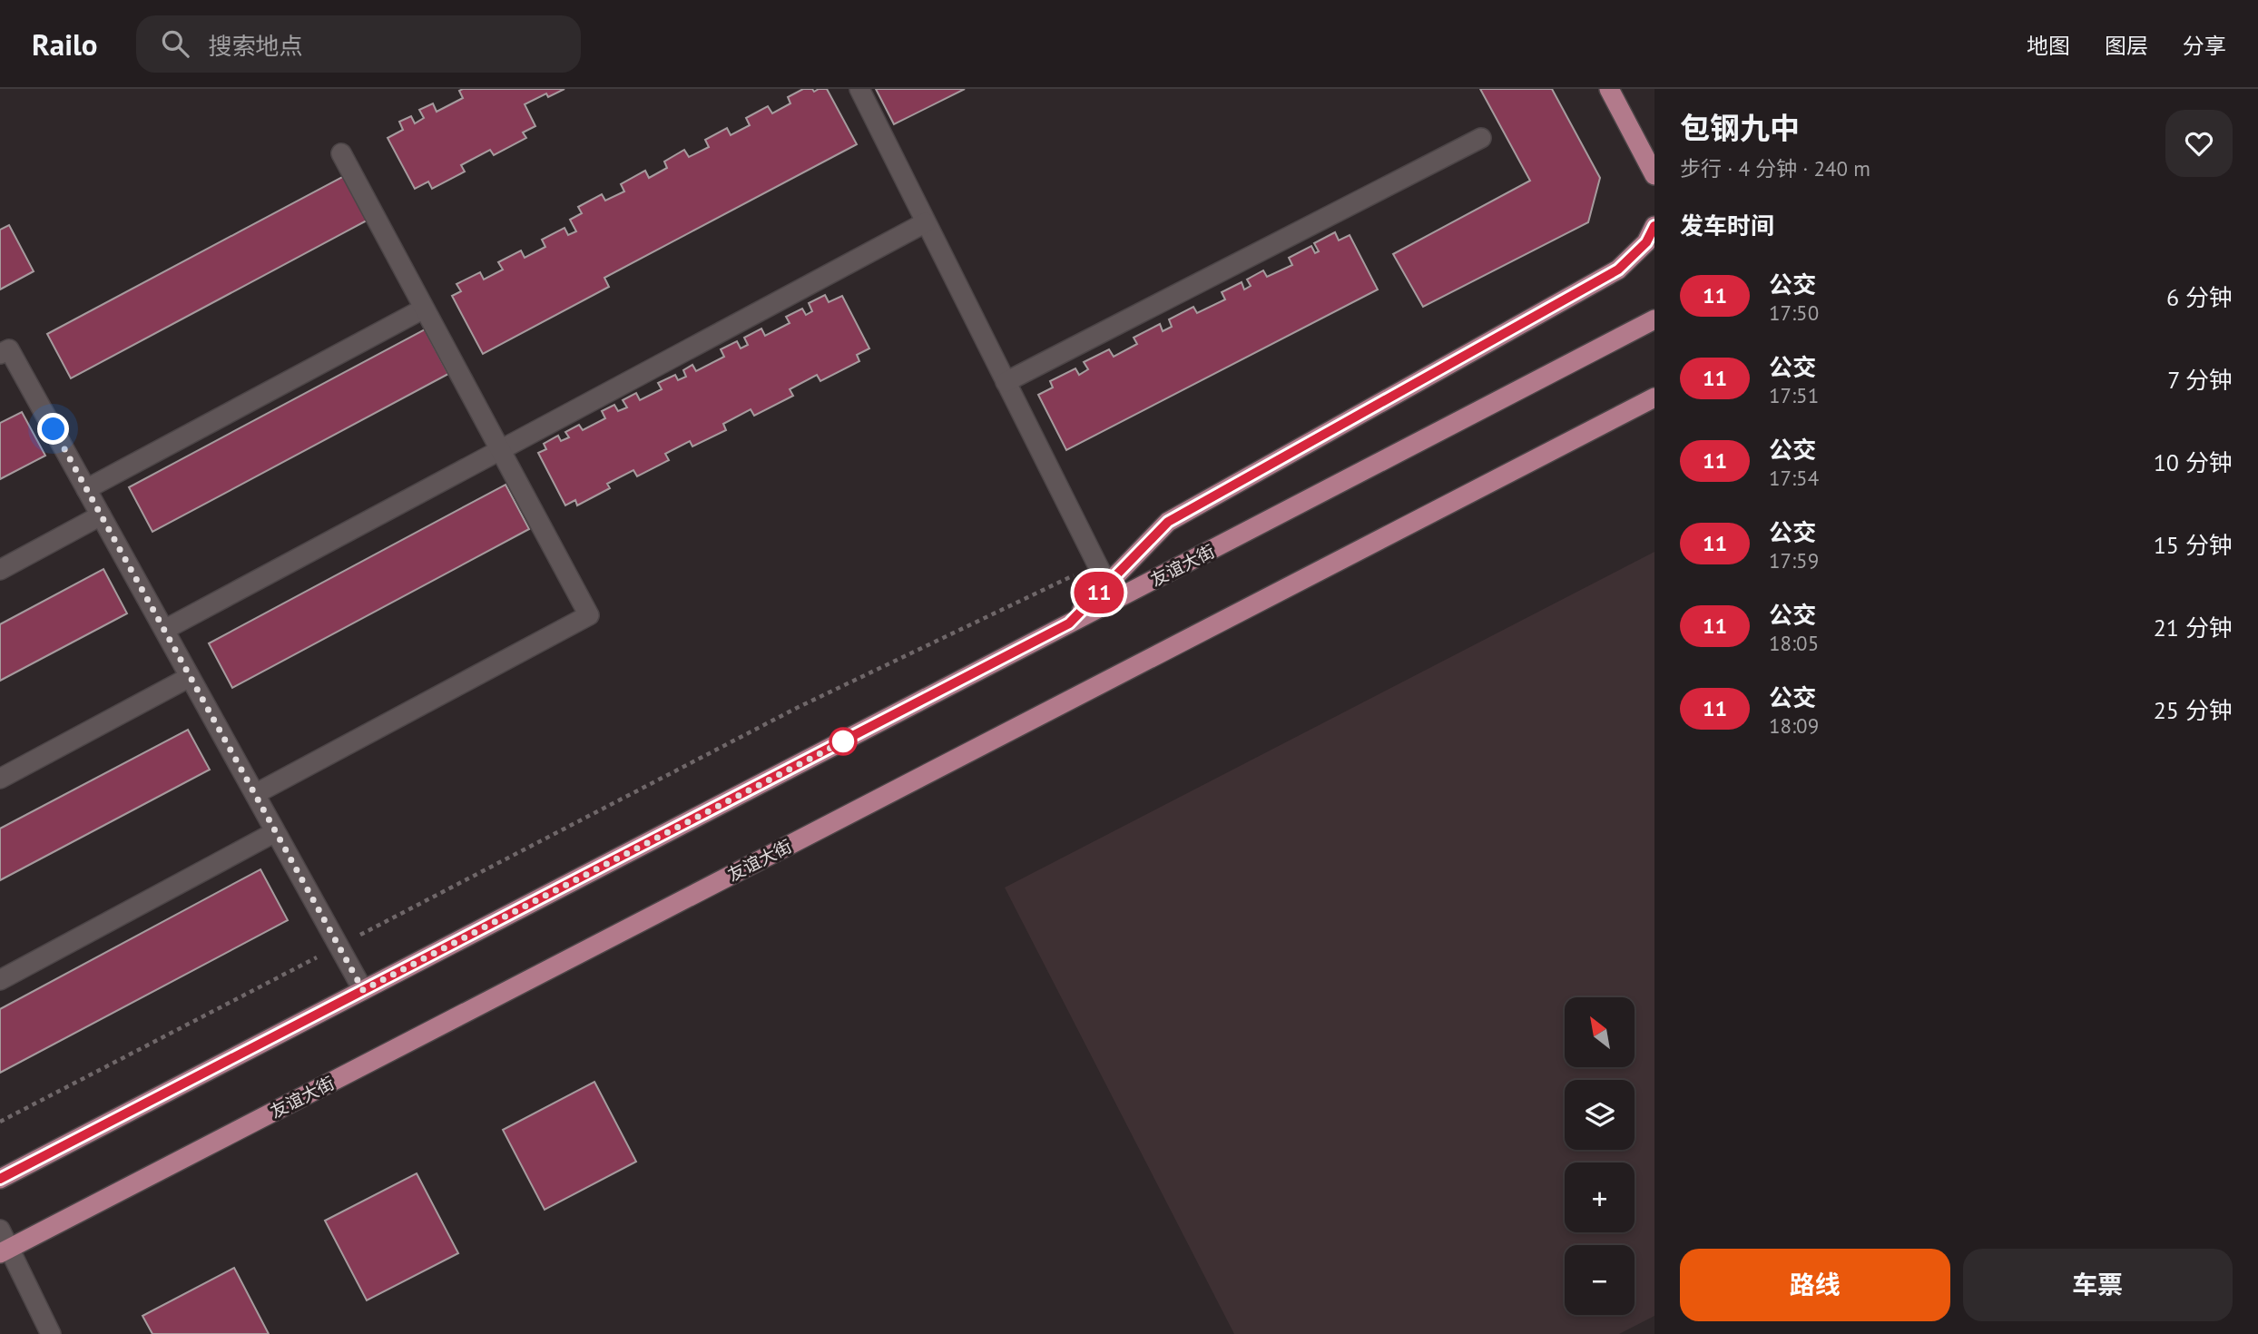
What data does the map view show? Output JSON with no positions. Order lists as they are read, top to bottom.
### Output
{
  "streets": {
    "main road": ["友谊大街"]
  },
  "lines": ["bus line 11"],
  "north": "top left",
  "page": {
    "header": "Railo",
    "search": "搜索地点",
    "nav": ["地图", "图层", "分享"],
    "on_map": "11",
    "heading": [
      ["包钢九中", "步行 · 4 分钟 · 240 m"],
      "发车时间"
    ],
    "list": [
      {
        "mark": "11",
        "name": "公交",
        "note": "17:50",
        "value": "6 分钟"
      },
      {
        "mark": "11",
        "name": "公交",
        "note": "17:51",
        "value": "7 分钟"
      },
      {
        "mark": "11",
        "name": "公交",
        "note": "17:54",
        "value": "10 分钟"
      },
      {
        "mark": "11",
        "name": "公交",
        "note": "17:59",
        "value": "15 分钟"
      },
      {
        "mark": "11",
        "name": "公交",
        "note": "18:05",
        "value": "21 分钟"
      },
      {
        "mark": "11",
        "name": "公交",
        "note": "18:09",
        "value": "25 分钟"
      }
    ],
    "map_buttons": ["+", "−"],
    "buttons": ["路线", "车票"]
  }
}
